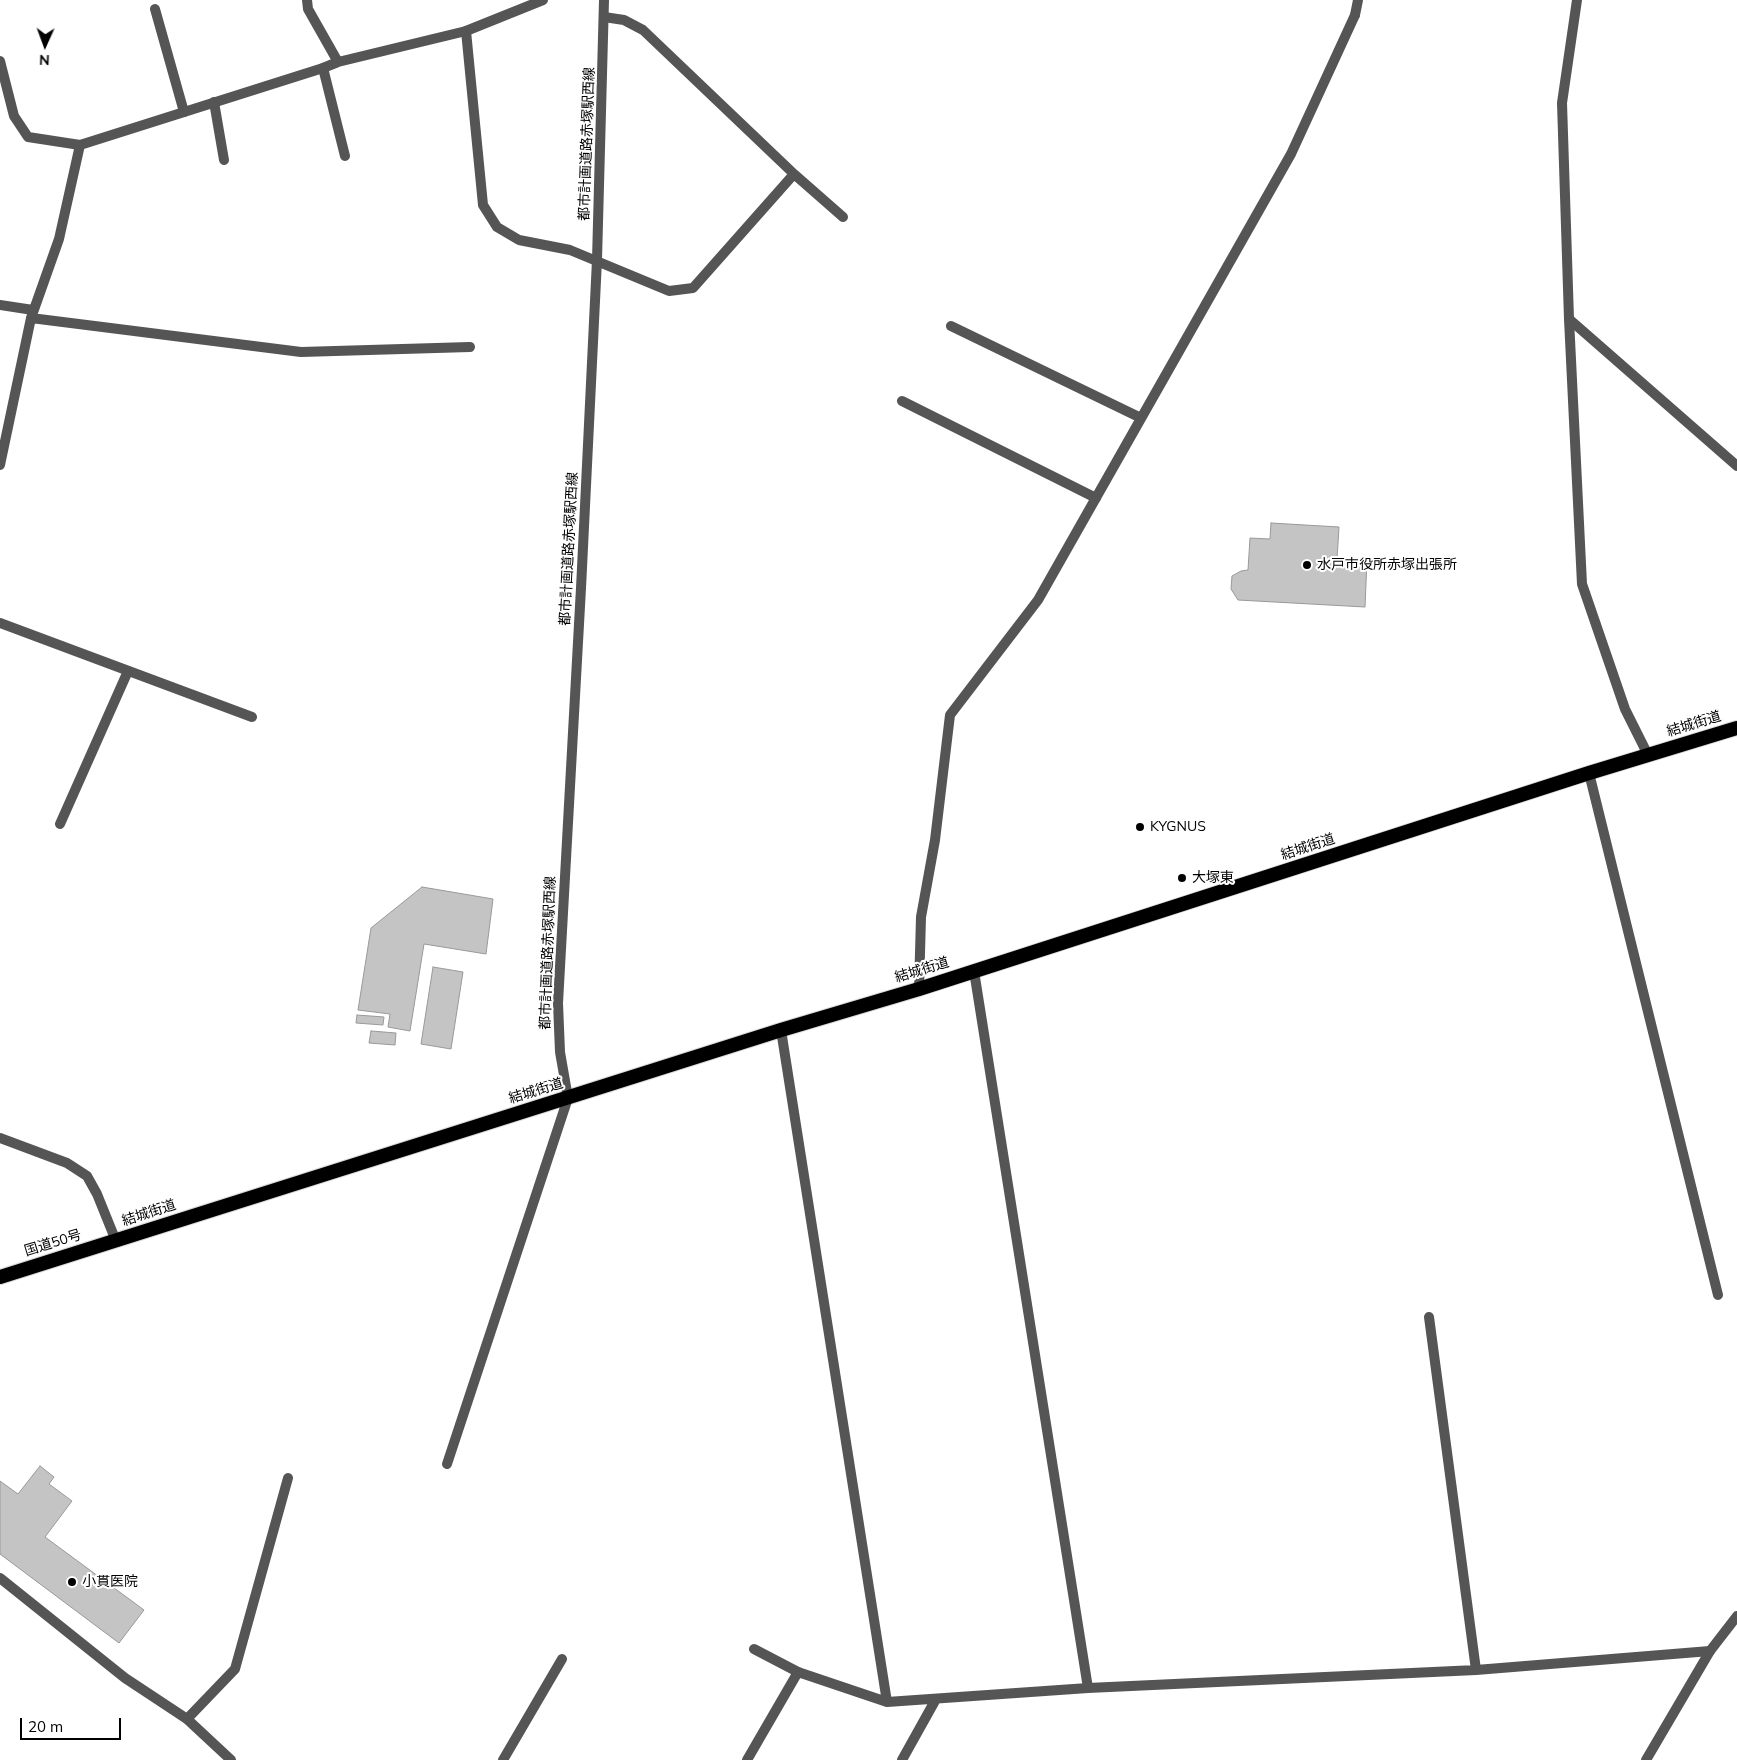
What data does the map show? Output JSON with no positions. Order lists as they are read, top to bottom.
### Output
{
  "streets": {
    "highway": ["結城街道", "国道50号"],
    "street": ["都市計画道路赤塚駅西線"]
  },
  "crossings": [
    ["都市計画道路赤塚駅西線", "結城街道"],
    ["結城街道", "国道50号"]
  ],
  "places": [
    "水戸市役所赤塚出張所",
    "KYGNUS",
    "大塚東",
    "小貫医院"
  ],
  "scale_bar": "20 m",
  "north": "bottom"
}
